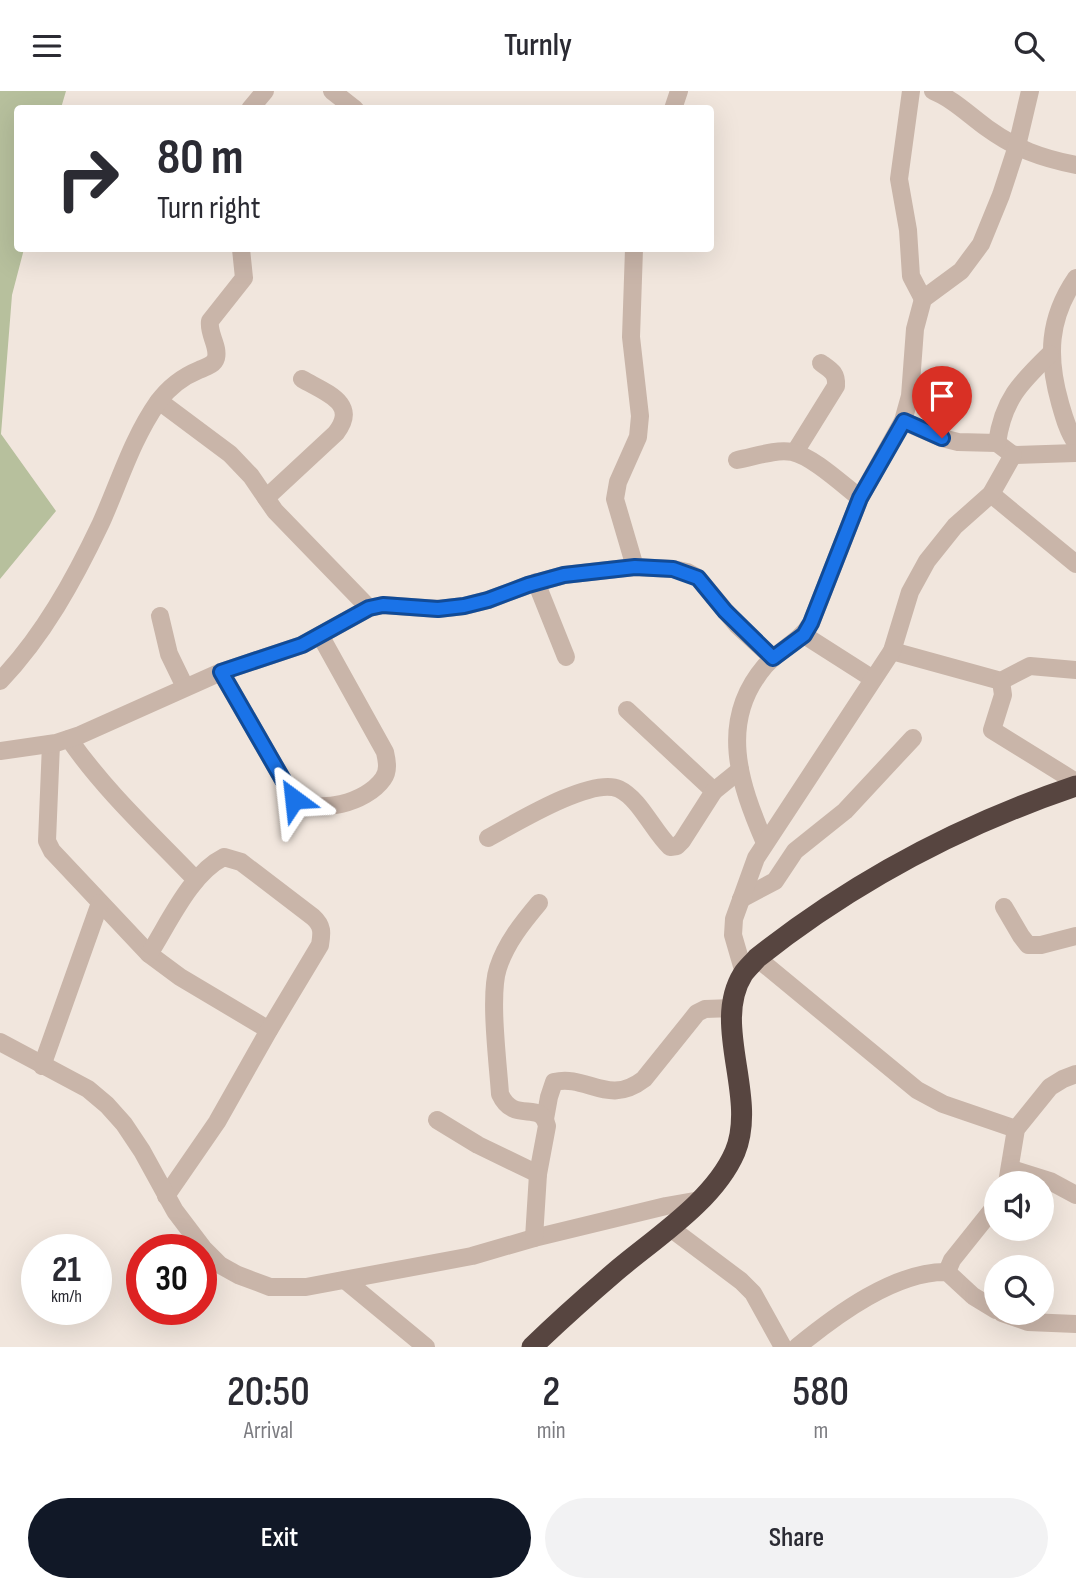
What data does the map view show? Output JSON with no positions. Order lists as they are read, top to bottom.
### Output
{
  "page": {
    "header": "Turnly",
    "turn": ["80 m", "Turn right"],
    "speed": "21 km/h",
    "limit": "30",
    "eta": [
      "20:50",
      "Arrival",
      "2",
      "min",
      "580",
      "m"
    ],
    "buttons": ["Exit", "Share"]
  }
}
